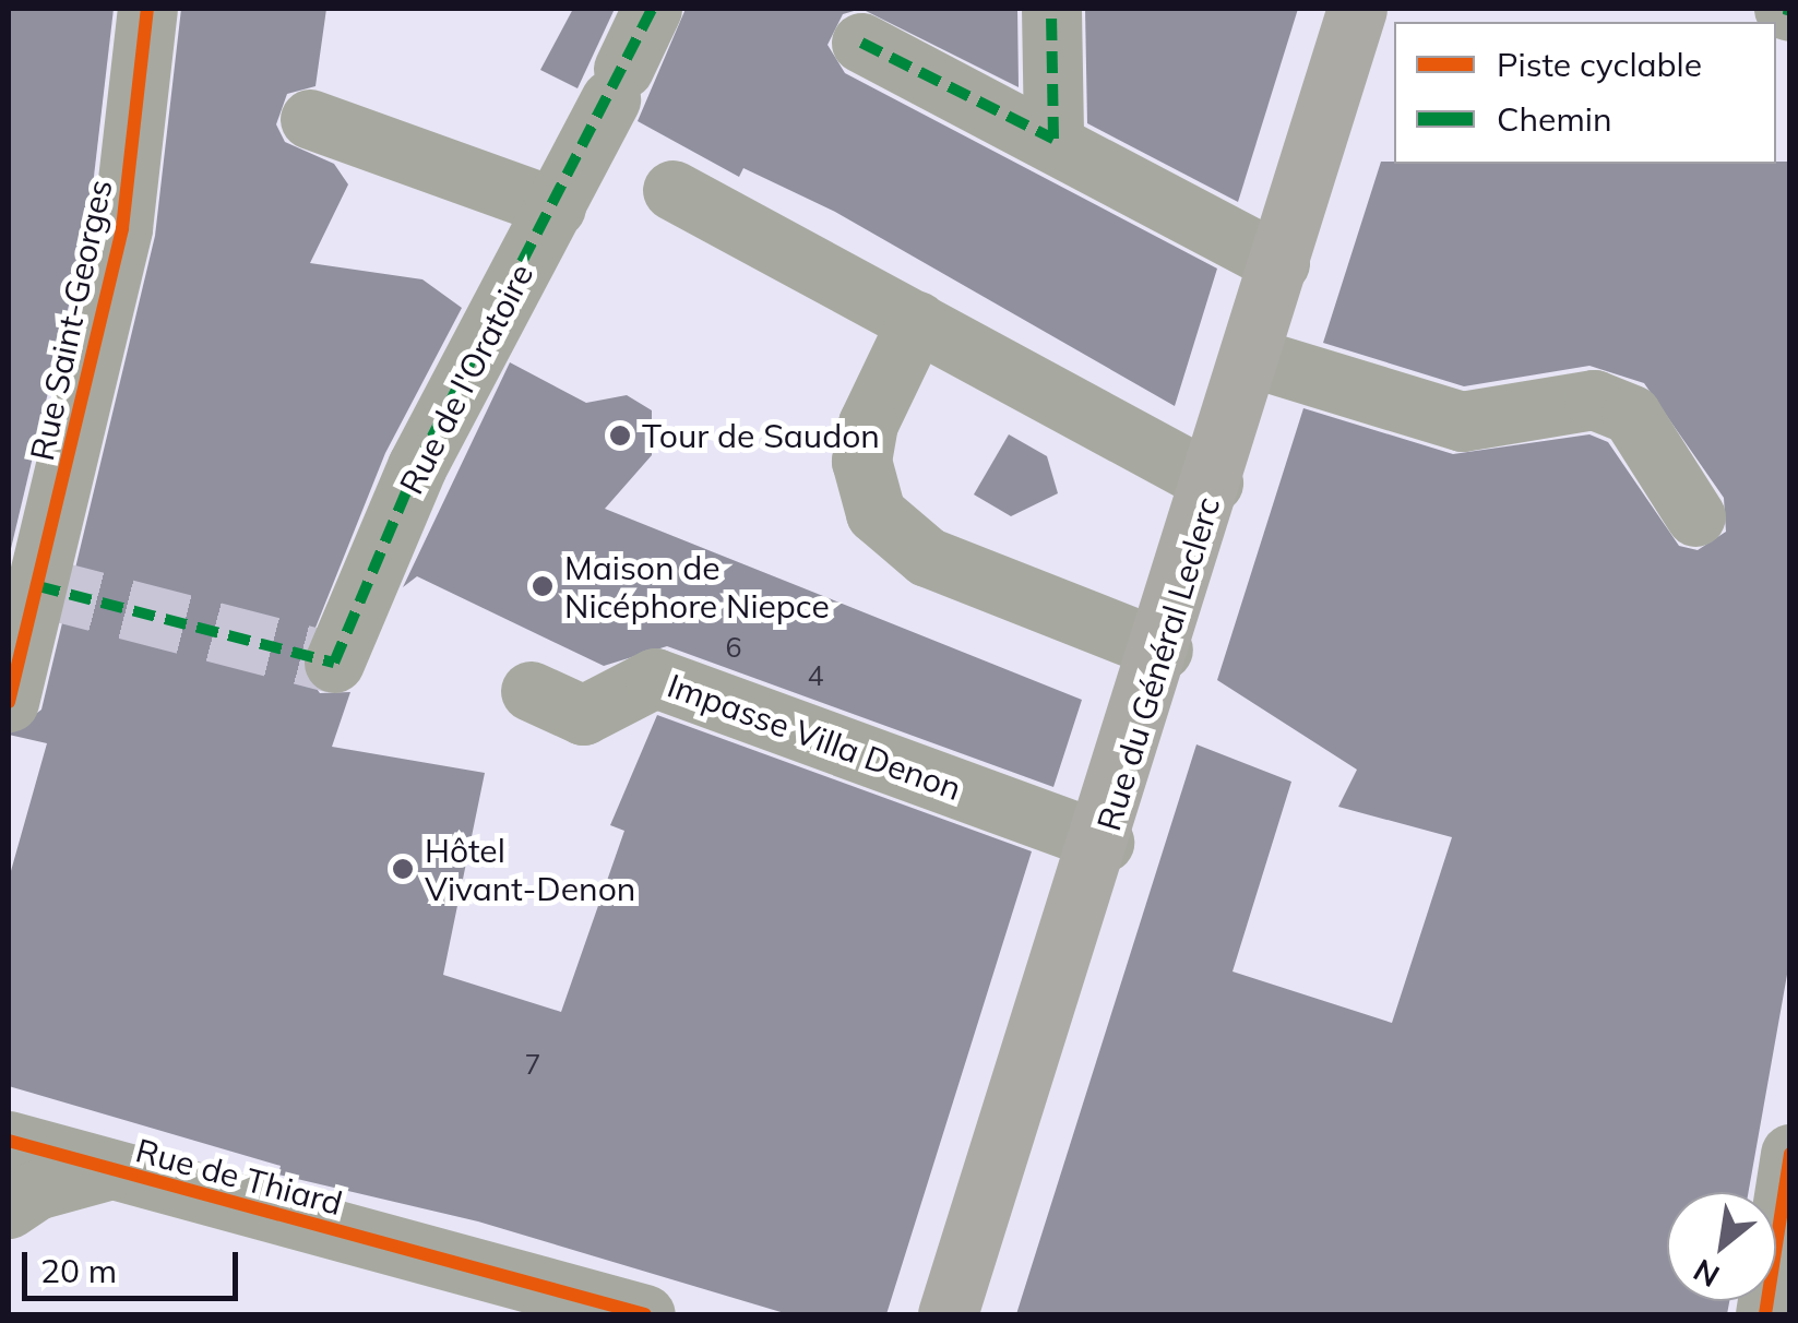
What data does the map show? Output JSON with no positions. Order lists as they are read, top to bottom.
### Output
{
  "streets": {
    "main road": ["Rue du Général Leclerc"],
    "street": [
      "Rue Saint-Georges",
      "Rue de l'Oratoire",
      "Impasse Villa Denon",
      "Rue de Thiard"
    ]
  },
  "crossings": [
    ["Rue du Général Leclerc", "Impasse Villa Denon"]
  ],
  "places": ["Tour de Saudon", "Maison de Nicéphore Niepce", "Hôtel Vivant-Denon"],
  "house_numbers": ["6", "4", "7"],
  "legend": ["Piste cyclable", "Chemin"],
  "scale_bar": "20 m",
  "north": "bottom left"
}
